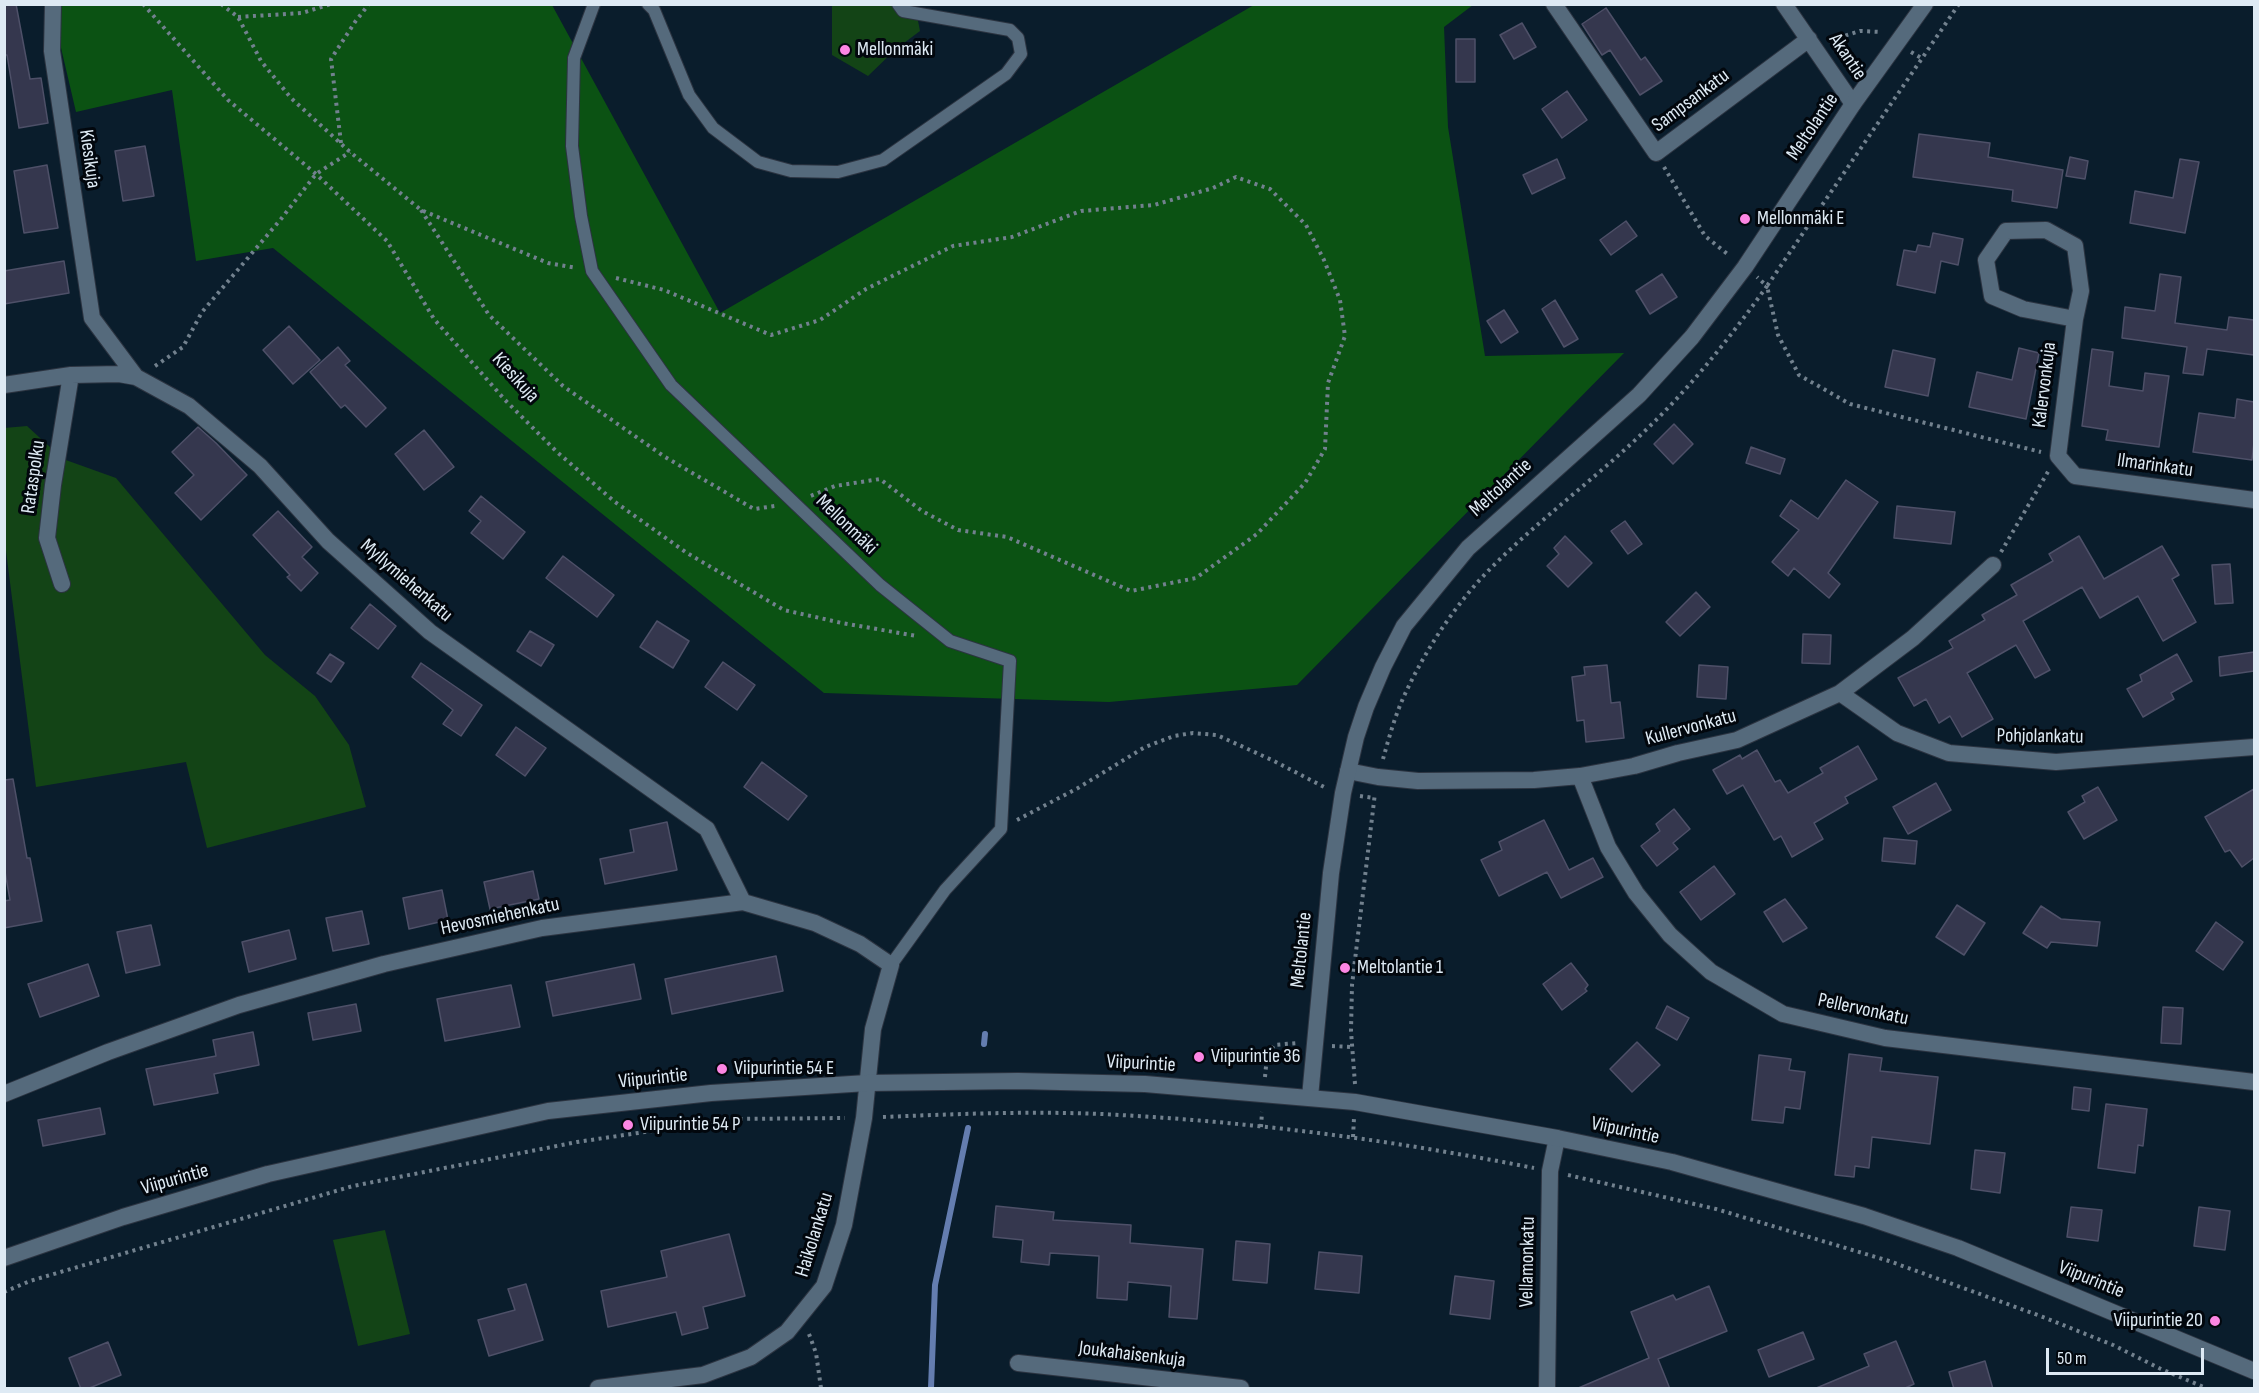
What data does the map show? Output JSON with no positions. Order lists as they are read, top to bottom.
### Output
{
  "streets": {
    "street": [
      "Akantie",
      "Sampsankatu",
      "Meltolantie",
      "Kiesikuja",
      "Kalervonkuja",
      "Ilmarinkatu",
      "Rataspolku",
      "Myllymiehenkatu",
      "Kullervonkatu",
      "Pohjolankatu",
      "Hevosmiehenkatu",
      "Pellervonkatu",
      "Viipurintie",
      "Haikolankatu",
      "Vellamonkatu",
      "Joukahaisenkuja"
    ],
    "lane": ["Mellonmäki"]
  },
  "crossings": [
    ["Akantie", "Sampsankatu"],
    ["Akantie", "Meltolantie"],
    ["Meltolantie", "Kullervonkatu"],
    ["Meltolantie", "Viipurintie"],
    ["Kiesikuja", "Mellonmäki"],
    ["Kiesikuja", "Myllymiehenkatu"],
    ["Kalervonkuja", "Ilmarinkatu"],
    ["Rataspolku", "Myllymiehenkatu"],
    ["Myllymiehenkatu", "Hevosmiehenkatu"],
    ["Kullervonkatu", "Pohjolankatu"],
    ["Kullervonkatu", "Pellervonkatu"],
    ["Viipurintie", "Haikolankatu"],
    ["Viipurintie", "Vellamonkatu"]
  ],
  "places": [
    "Mellonmäki",
    "Mellonmäki E",
    "Meltolantie 1",
    "Viipurintie 36",
    "Viipurintie 54 E",
    "Viipurintie 54 P",
    "Viipurintie 20"
  ],
  "scale_bar": "50 m"
}
